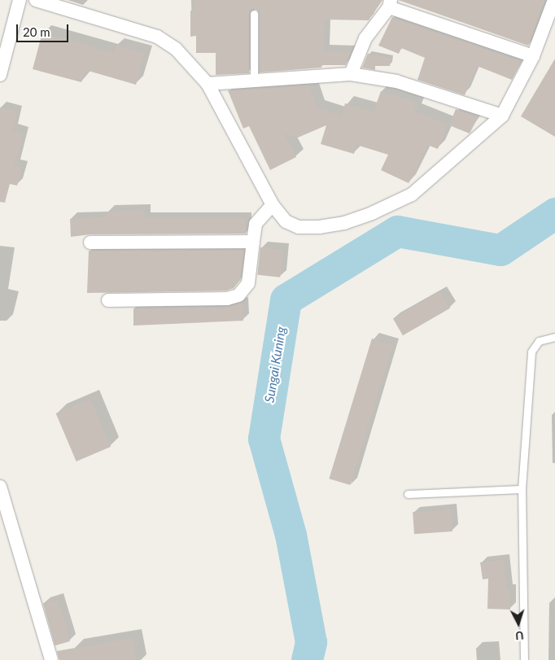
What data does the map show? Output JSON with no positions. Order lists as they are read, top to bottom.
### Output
{
  "water": ["Sungai Kuning"],
  "scale_bar": "20 m",
  "north": "bottom"
}
